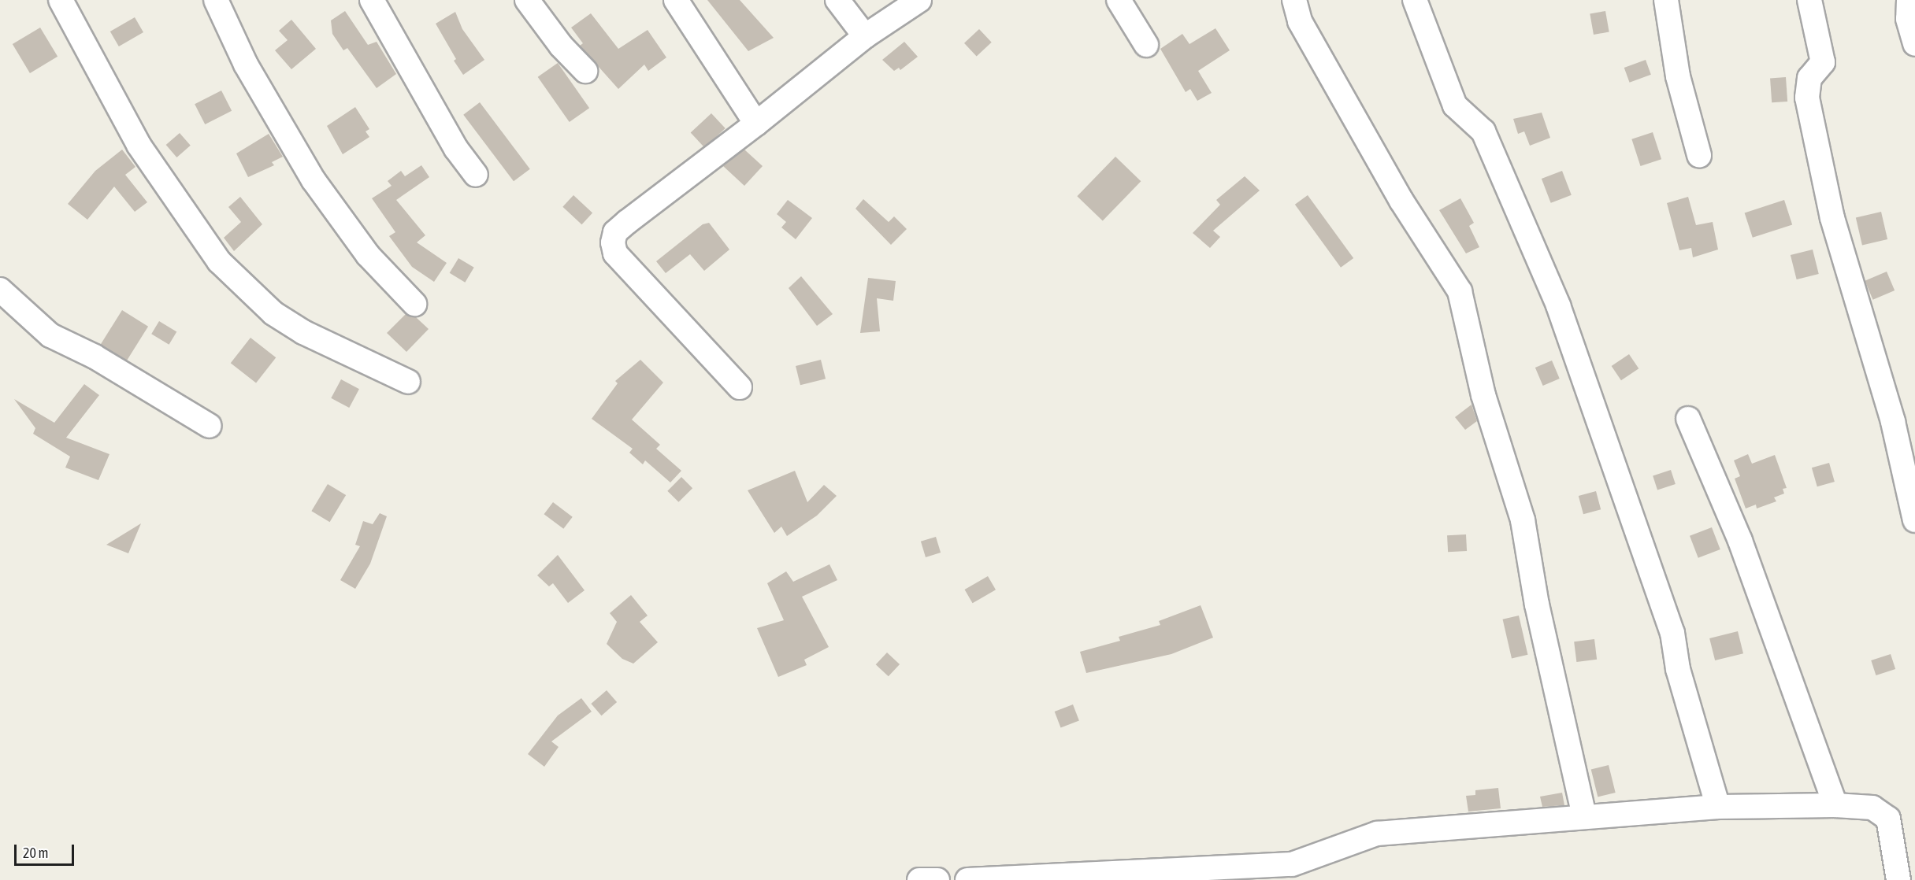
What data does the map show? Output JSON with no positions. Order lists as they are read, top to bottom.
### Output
{
  "scale_bar": "20 m"
}
